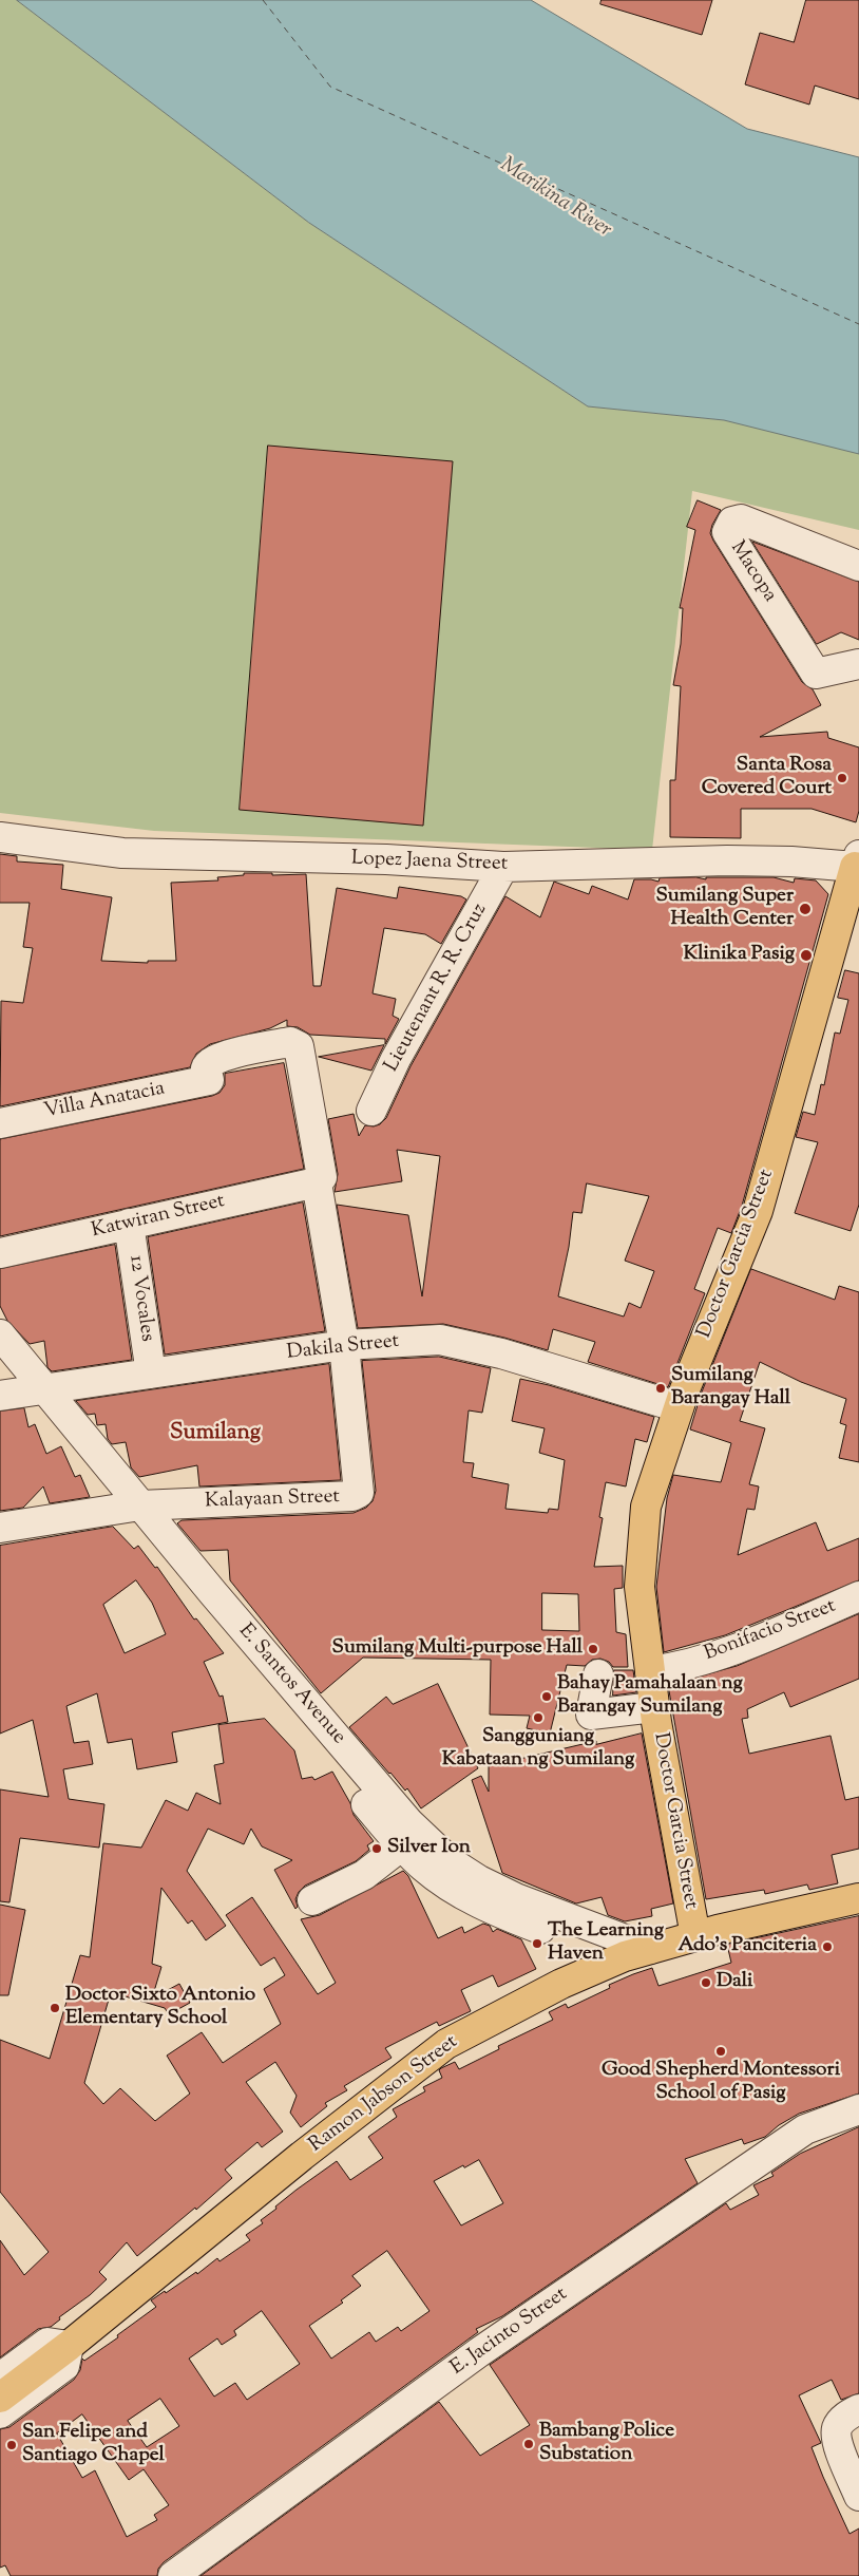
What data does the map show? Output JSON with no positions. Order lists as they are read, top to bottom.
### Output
{
  "streets": {
    "main road": ["Doctor Garcia Street", "Ramon Jabson Street"],
    "street": [
      "Macopa",
      "Lopez Jaena Street",
      "Lieutenant R. R. Cruz",
      "Villa Anatacia",
      "Katwiran Street",
      "12 Vocales",
      "Dakila Street",
      "Kalayaan Street",
      "Bonifacio Street",
      "E. Santos Avenue",
      "E. Jacinto Street"
    ]
  },
  "crossings": [
    ["Lopez Jaena Street", "Lieutenant R. R. Cruz"],
    ["Lopez Jaena Street", "Doctor Garcia Street"],
    ["Villa Anatacia", "Kalayaan Street"],
    ["Katwiran Street", "12 Vocales"],
    ["Katwiran Street", "Kalayaan Street"],
    ["Doctor Garcia Street", "Dakila Street"],
    ["Doctor Garcia Street", "Bonifacio Street"],
    ["Doctor Garcia Street", "Ramon Jabson Street"],
    ["12 Vocales", "Dakila Street"],
    ["Dakila Street", "Kalayaan Street"],
    ["Dakila Street", "E. Santos Avenue"],
    ["Kalayaan Street", "E. Santos Avenue"],
    ["E. Santos Avenue", "Ramon Jabson Street"]
  ],
  "districts": ["Sumilang"],
  "water": ["Marikina River"],
  "places": [
    "Santa Rosa Covered Court",
    "Sumilang Super Health Center",
    "Klinika Pasig",
    "Sumilang Barangay Hall",
    "Sumilang Multi-purpose Hall",
    "Bahay Pamahalaan ng Barangay Sumilang",
    "Sangguniang Kabataan ng Sumilang",
    "Silver Ion",
    "The Learning Haven",
    "Ado's Panciteria",
    "Dali",
    "Doctor Sixto Antonio Elementary School",
    "Good Shepherd Montessori School of Pasig",
    "Bambang Police Substation",
    "San Felipe and Santiago Chapel"
  ]
}
